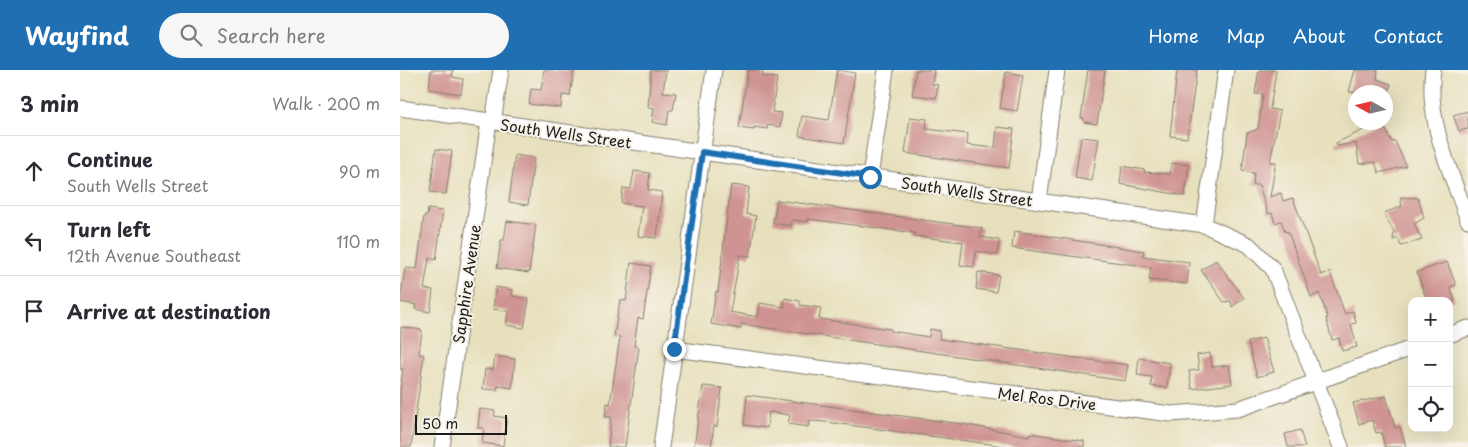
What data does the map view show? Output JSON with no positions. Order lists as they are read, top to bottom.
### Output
{
  "streets": {
    "street": ["South Wells Street", "Sapphire Avenue", "Mel Ros Drive"]
  },
  "crossings": [
    ["South Wells Street", "Sapphire Avenue"],
    ["South Wells Street", "Mel Ros Drive"]
  ],
  "scale_bar": "50 m",
  "north": "left",
  "page": {
    "header": "Wayfind",
    "search": "Search here",
    "nav": [
      "Home",
      "Map",
      "About",
      "Contact"
    ],
    "heading": ["3 min", "Walk · 200 m"],
    "list": [
      ["Continue", "South Wells Street", "90 m"],
      ["Turn left", "12th Avenue Southeast", "110 m"],
      "Arrive at destination"
    ],
    "map_buttons": ["+", "−"],
    "scale": "50 m"
  }
}
